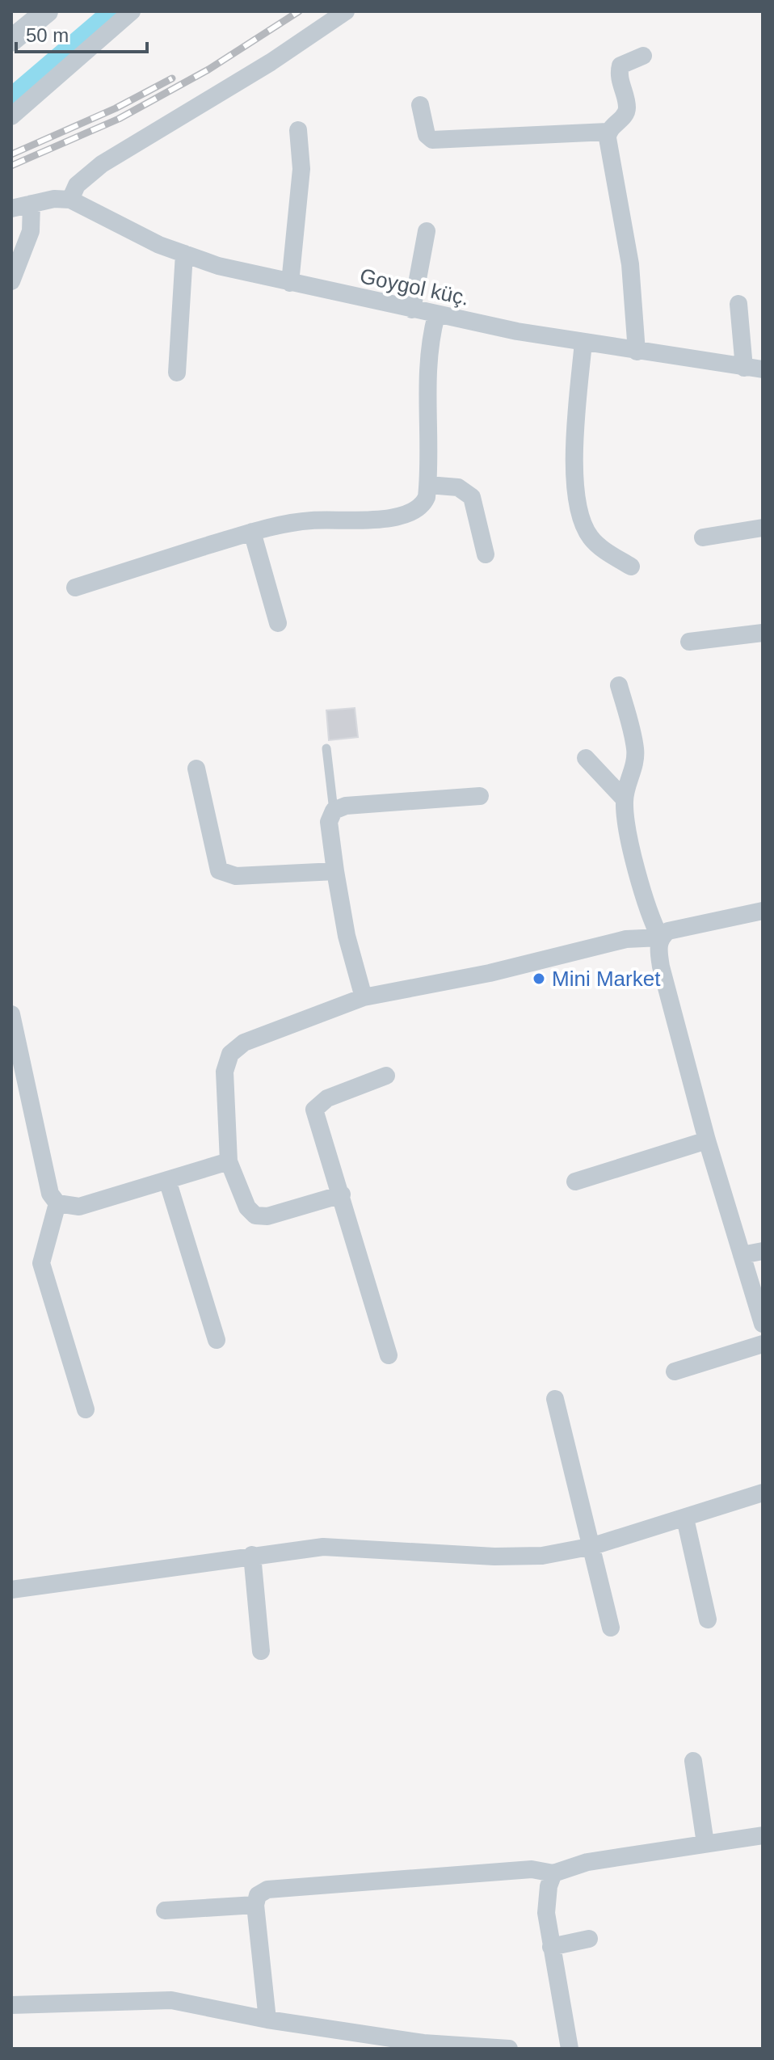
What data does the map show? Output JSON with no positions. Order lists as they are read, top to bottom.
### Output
{
  "streets": {
    "street": ["Goygol küç."]
  },
  "places": ["Mini Market"],
  "scale_bar": "50 m"
}
